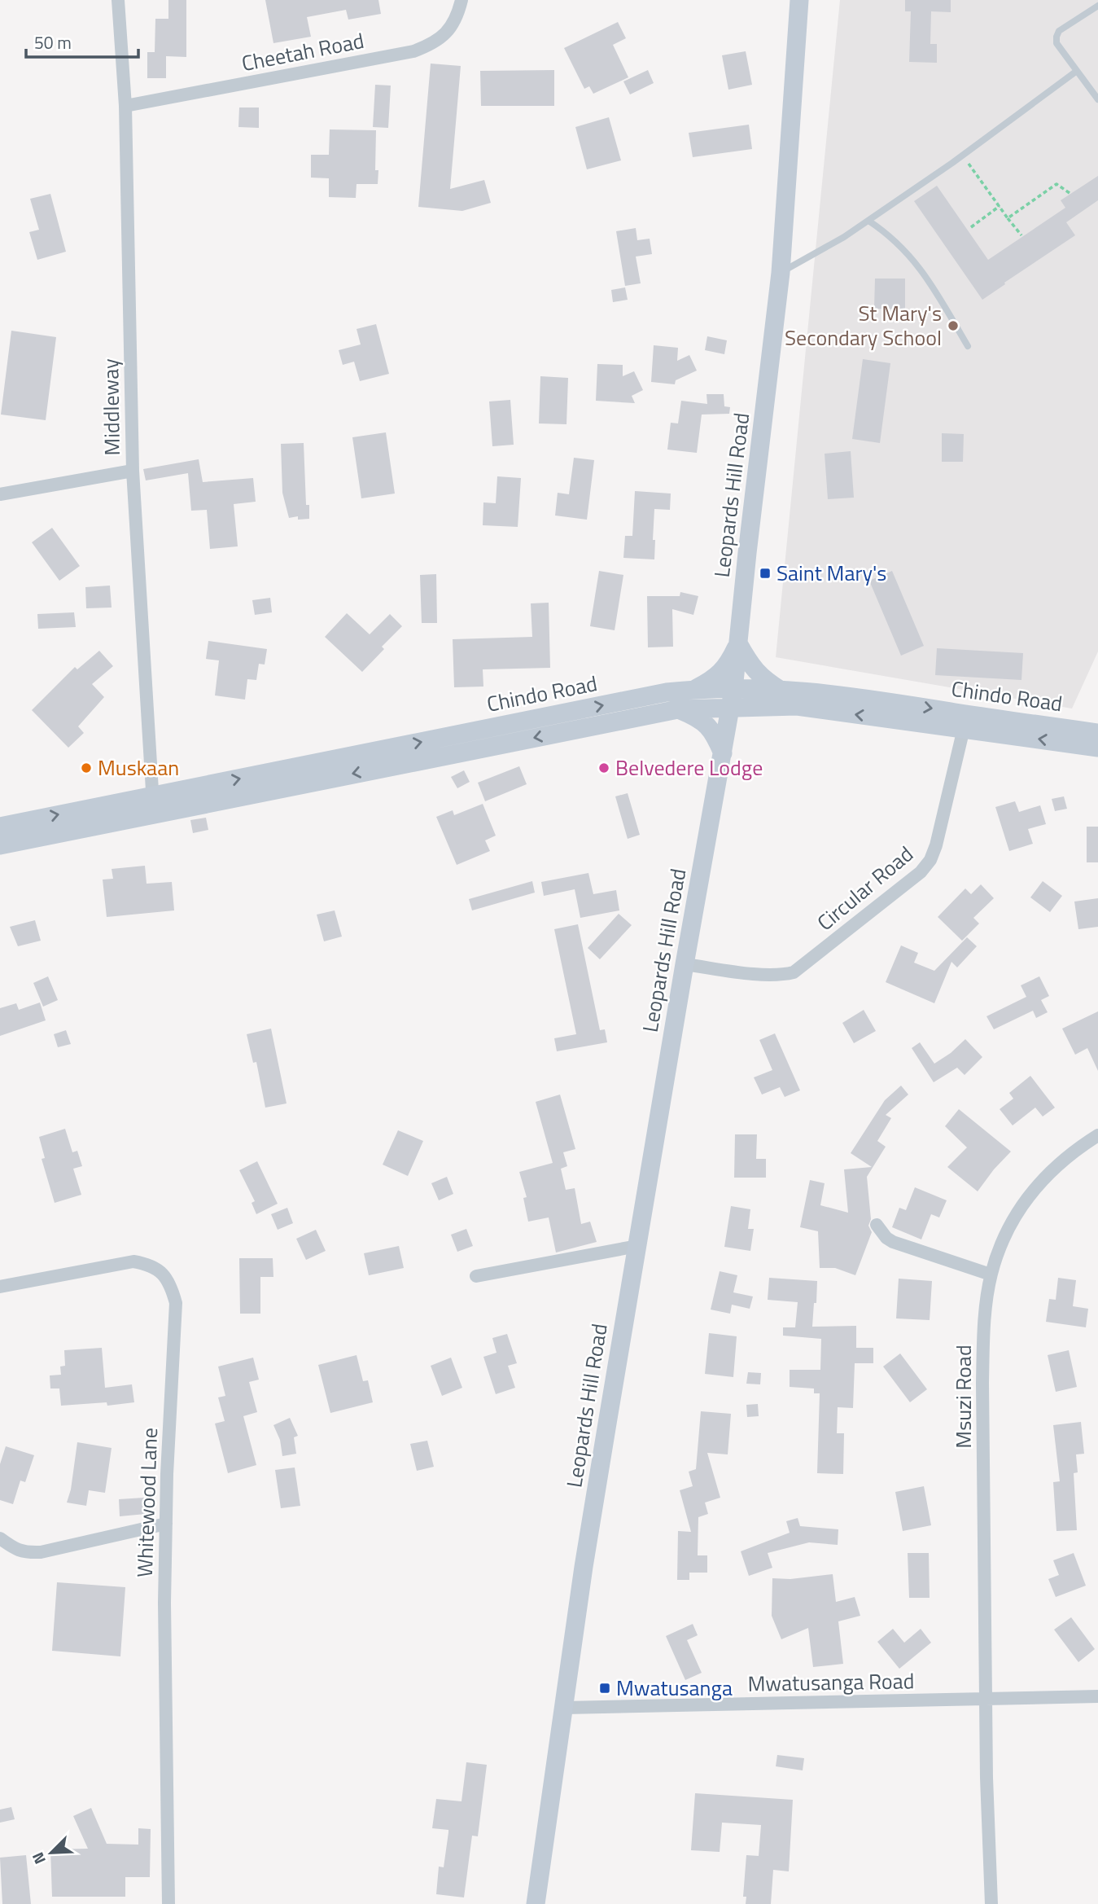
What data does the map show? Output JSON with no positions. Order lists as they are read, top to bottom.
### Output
{
  "streets": {
    "main road": ["Leopards Hill Road", "Chindo Road"],
    "street": [
      "Cheetah Road",
      "Middleway",
      "Circular Road",
      "Msuzi Road",
      "Whitewood Lane",
      "Mwatusanga Road"
    ]
  },
  "crossings": [
    ["Cheetah Road", "Middleway"],
    ["Middleway", "Chindo Road"],
    ["Leopards Hill Road", "Chindo Road"],
    ["Leopards Hill Road", "Circular Road"],
    ["Leopards Hill Road", "Mwatusanga Road"],
    ["Chindo Road", "Circular Road"],
    ["Msuzi Road", "Mwatusanga Road"]
  ],
  "places": {
    "other": ["St Mary's Secondary School", "Muskaan", "Belvedere Lodge"],
    "transit": ["Saint Mary's", "Mwatusanga"]
  },
  "scale_bar": "50 m",
  "north": "bottom left"
}
